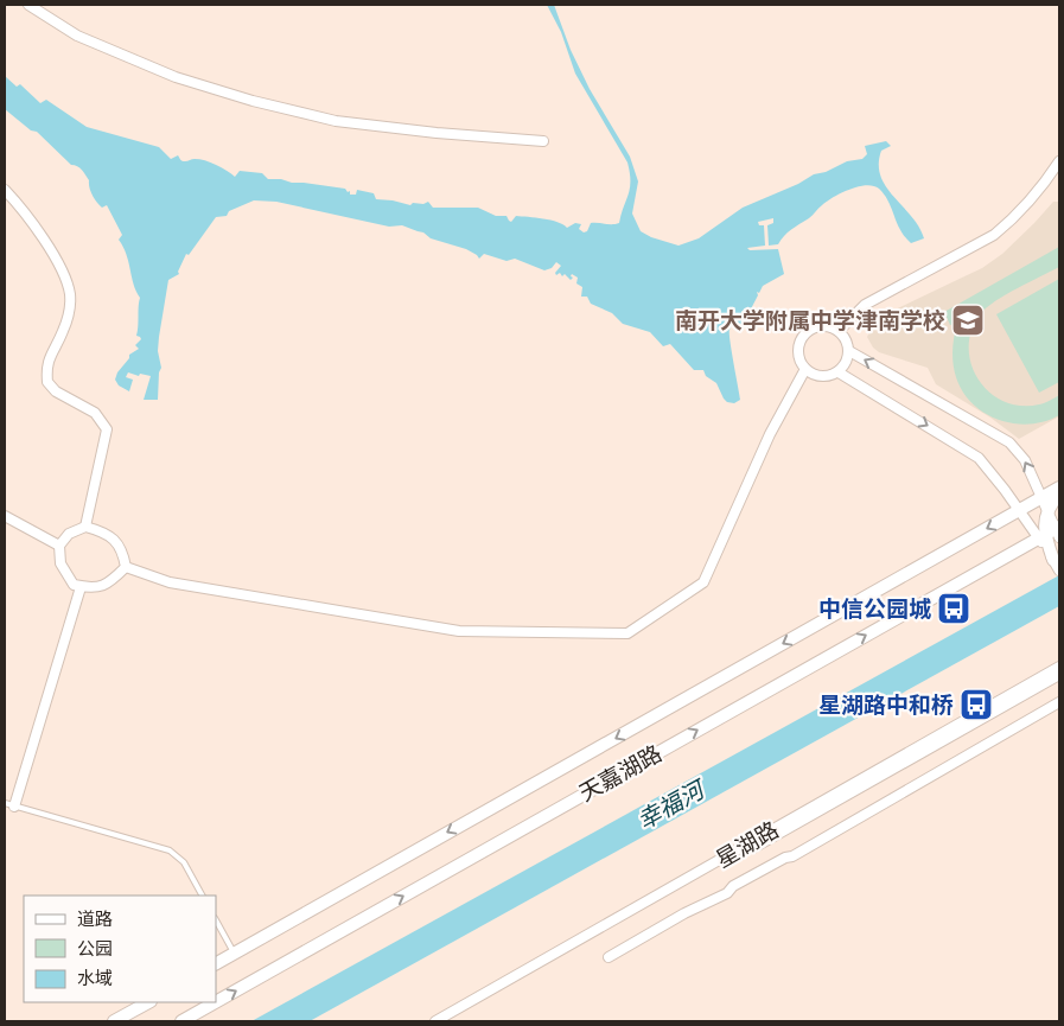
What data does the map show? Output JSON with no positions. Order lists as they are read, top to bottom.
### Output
{
  "streets": {
    "street": ["天嘉湖路", "星湖路"]
  },
  "water": ["幸福河"],
  "places": {
    "school or university": ["南开大学附属中学津南学校"],
    "bus stop": ["中信公园城", "星湖路中和桥"]
  },
  "legend": ["道路", "公园", "水域"]
}
